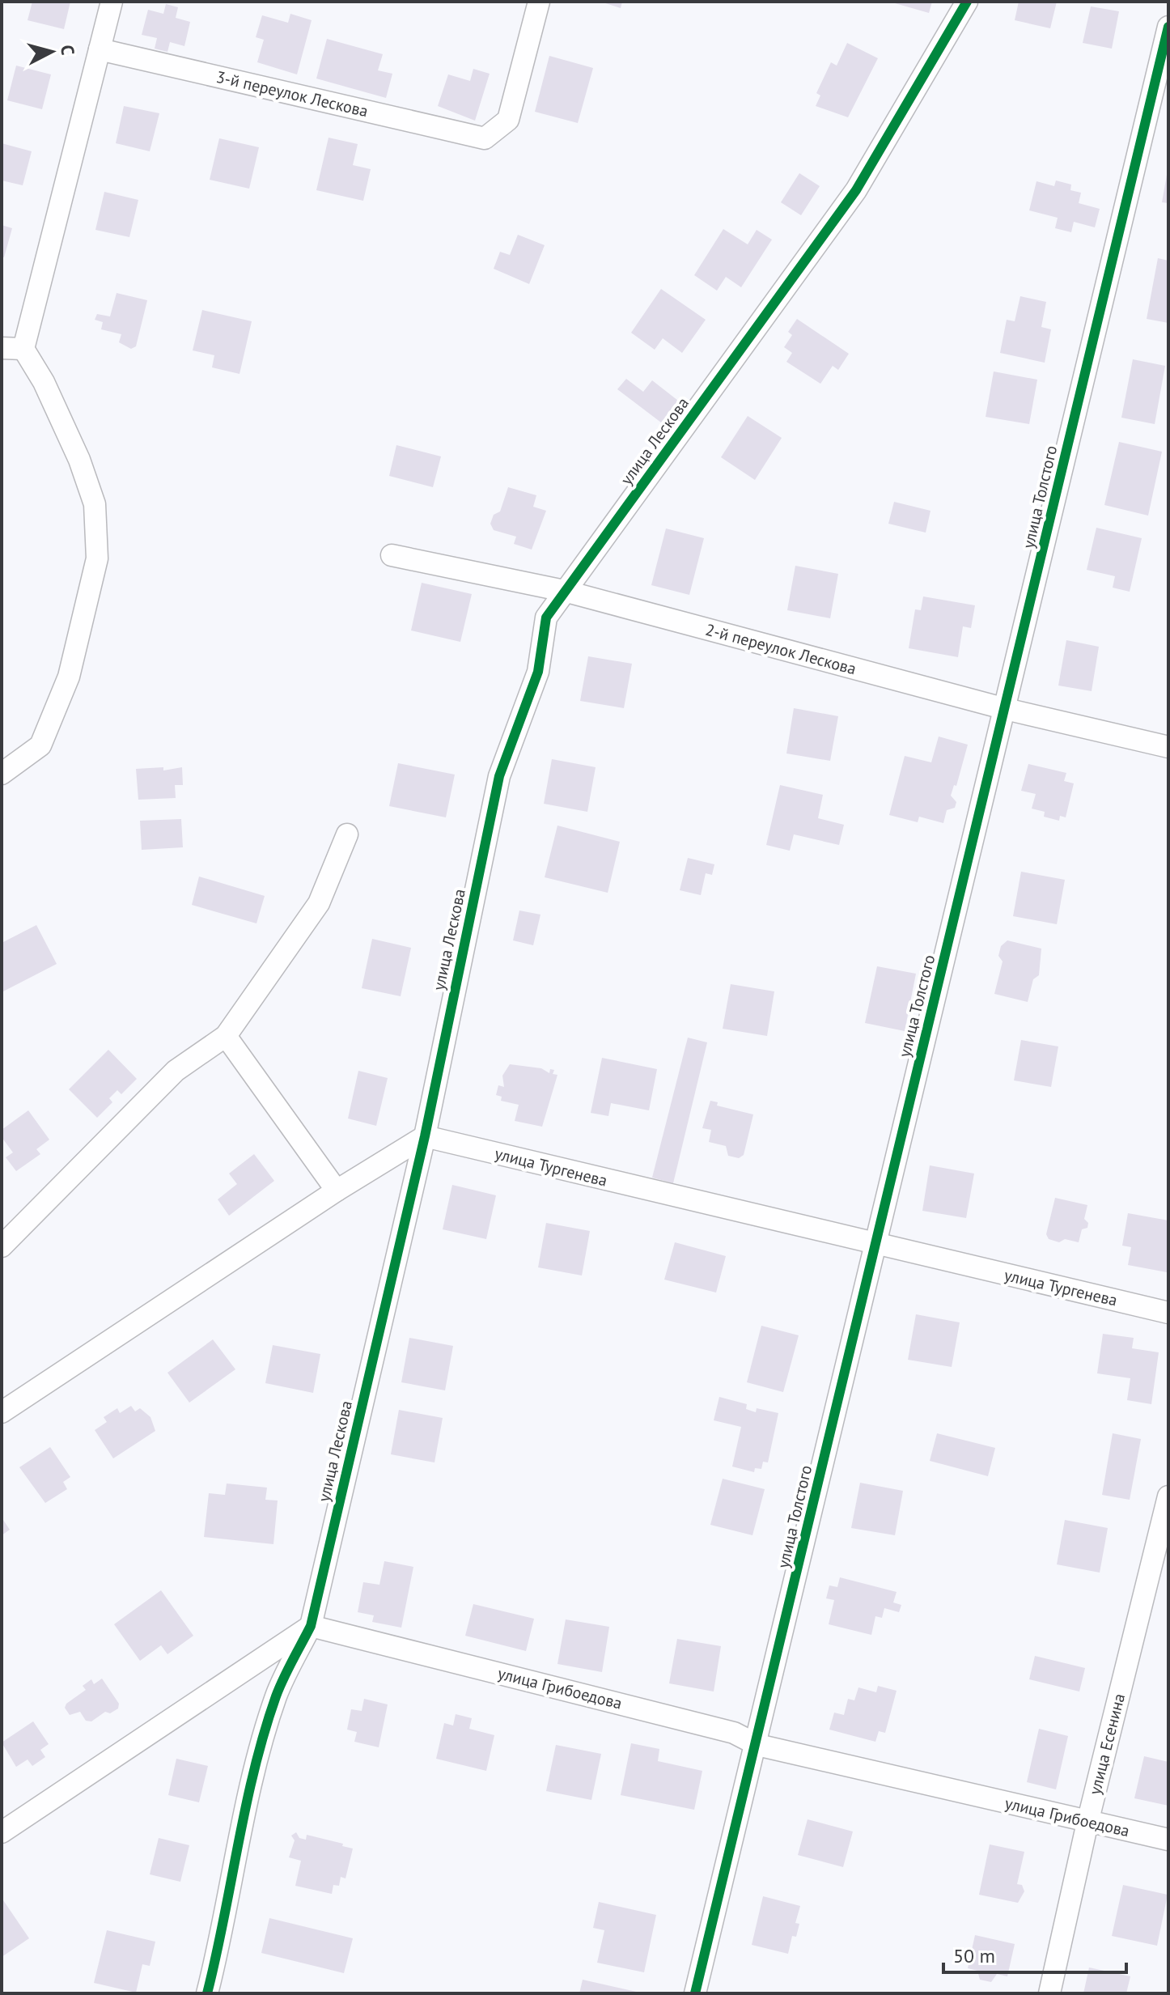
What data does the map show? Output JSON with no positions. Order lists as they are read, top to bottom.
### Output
{
  "streets": {
    "street": [
      "3-й переулок Лескова",
      "улица Лескова",
      "улица Толстого",
      "2-й переулок Лескова",
      "улица Тургенева",
      "улица Грибоедова",
      "улица Есенина"
    ]
  },
  "crossings": [
    ["улица Лескова", "2-й переулок Лескова"],
    ["улица Лескова", "улица Тургенева"],
    ["улица Лескова", "улица Грибоедова"],
    ["улица Толстого", "2-й переулок Лескова"],
    ["улица Толстого", "улица Тургенева"],
    ["улица Толстого", "улица Грибоедова"],
    ["улица Грибоедова", "улица Есенина"]
  ],
  "scale_bar": "50 m",
  "north": "right"
}
